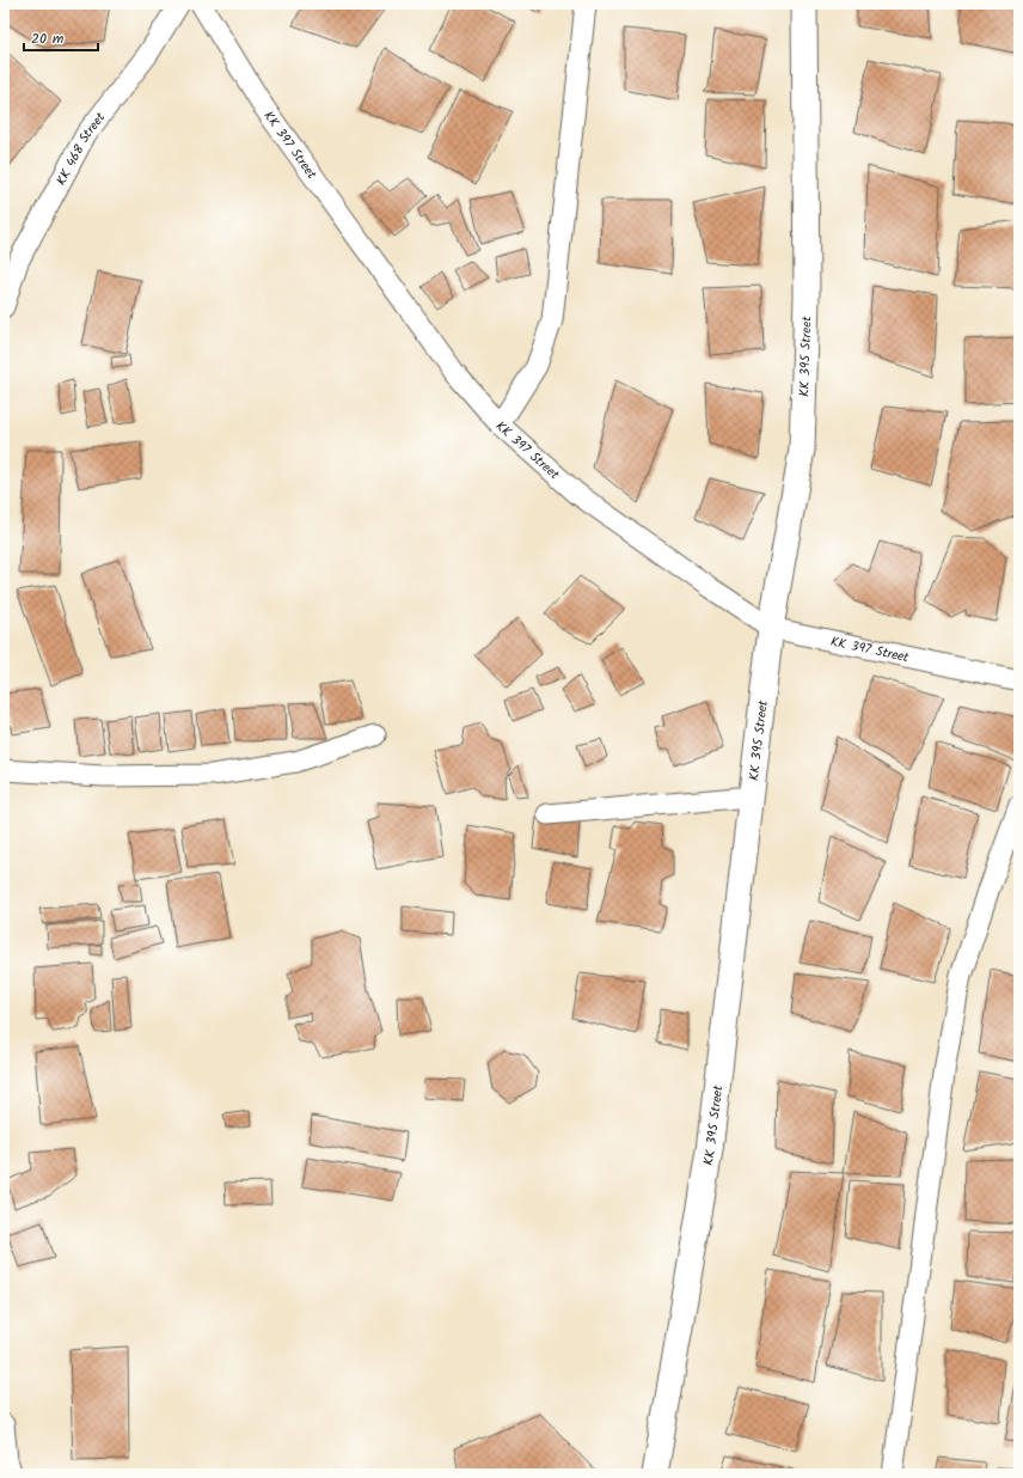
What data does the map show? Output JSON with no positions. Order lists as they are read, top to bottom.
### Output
{
  "streets": {
    "street": ["KK 397 Street", "KK 468 Street", "KK 395 Street"]
  },
  "crossings": [
    ["KK 397 Street", "KK 395 Street"]
  ],
  "scale_bar": "20 m"
}
